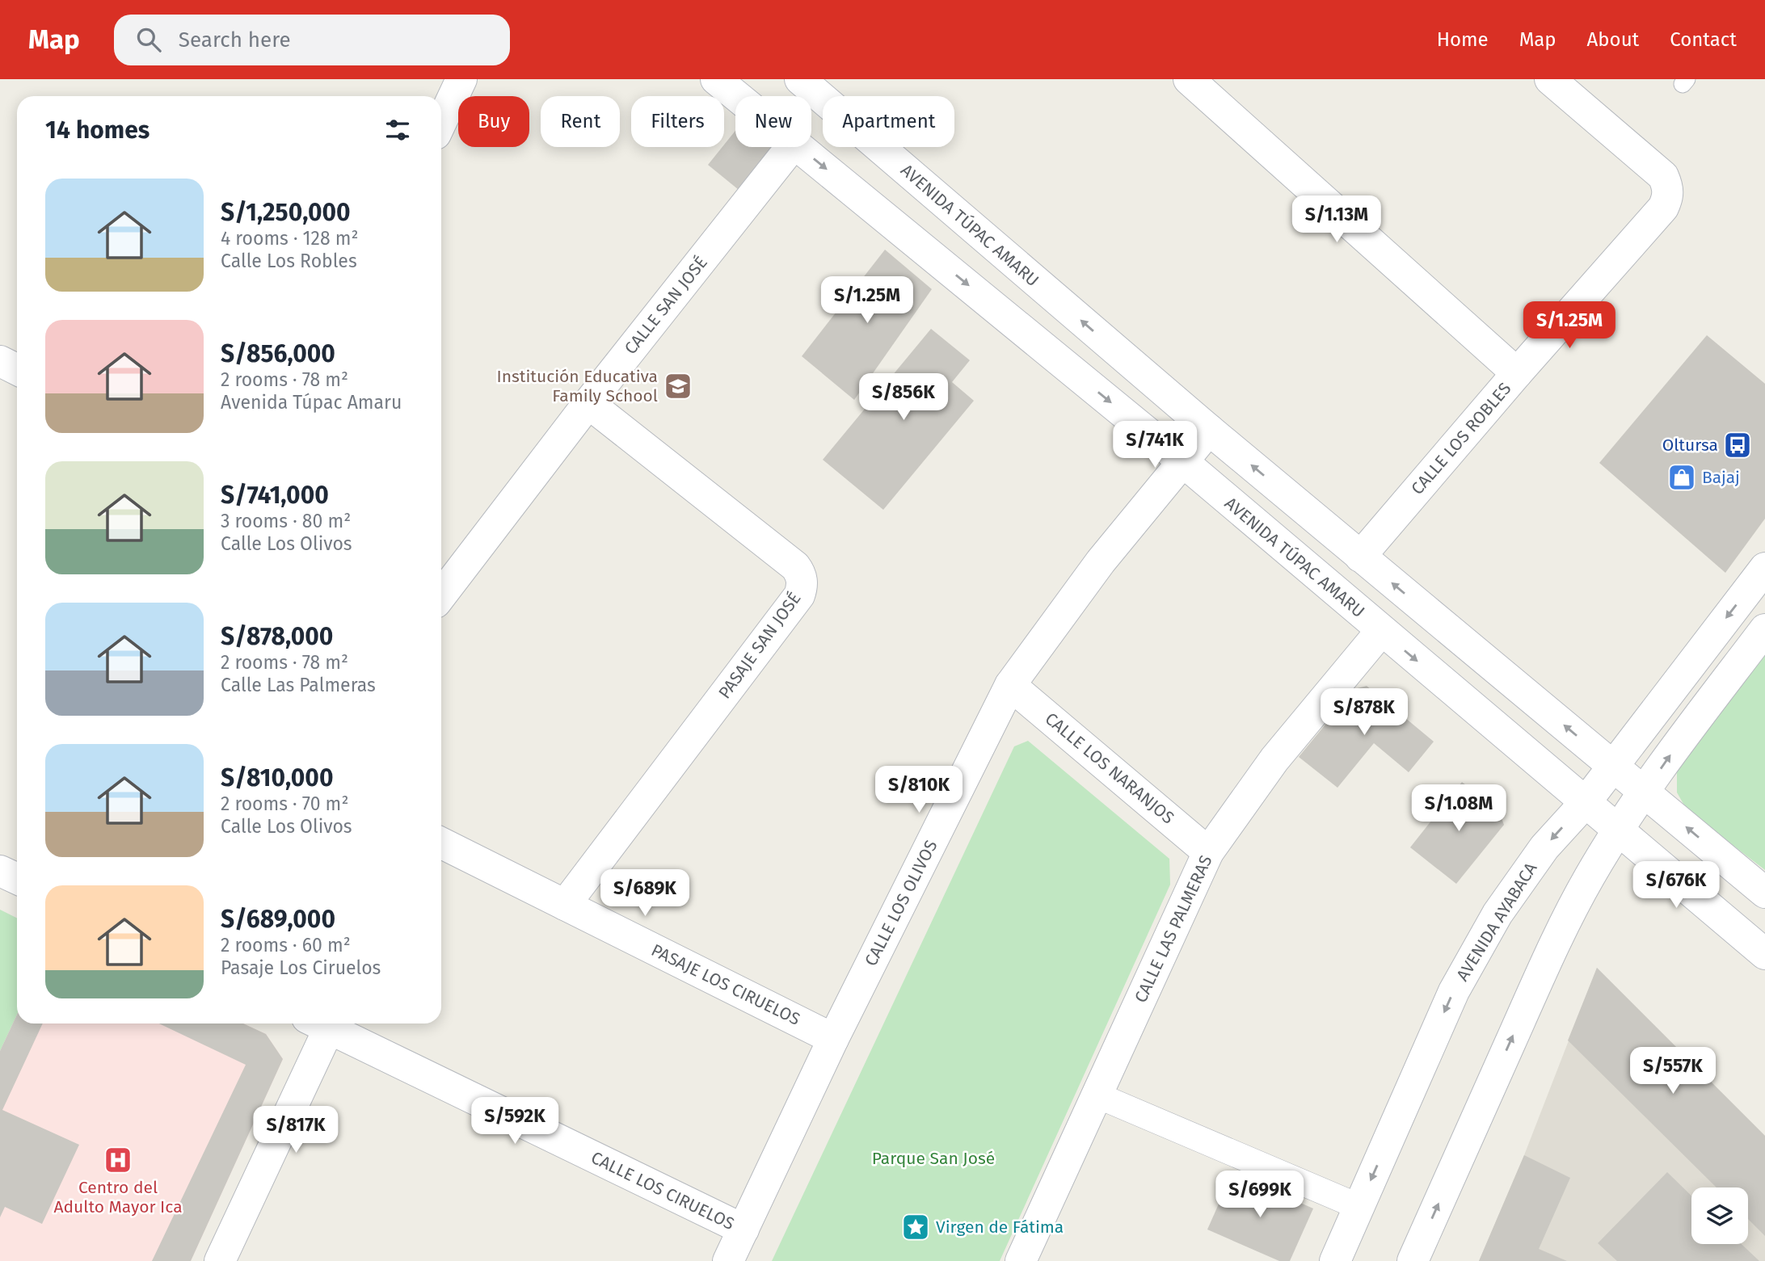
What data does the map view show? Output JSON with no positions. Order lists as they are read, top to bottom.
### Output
{
  "streets": {
    "street": [
      "AVENIDA TÚPAC AMARU",
      "CALLE SAN JOSÉ",
      "CALLE LOS ROBLES",
      "PASAJE SAN JOSÉ",
      "CALLE LOS NARANJOS",
      "CALLE LOS OLIVOS",
      "AVENIDA AYABACA",
      "CALLE LAS PALMERAS",
      "PASAJE LOS CIRUELOS",
      "CALLE LOS CIRUELOS"
    ]
  },
  "crossings": [
    ["AVENIDA TÚPAC AMARU", "CALLE LOS ROBLES"],
    ["AVENIDA TÚPAC AMARU", "CALLE LOS OLIVOS"],
    ["AVENIDA TÚPAC AMARU", "AVENIDA AYABACA"],
    ["AVENIDA TÚPAC AMARU", "CALLE LAS PALMERAS"],
    ["CALLE SAN JOSÉ", "PASAJE SAN JOSÉ"],
    ["PASAJE SAN JOSÉ", "PASAJE LOS CIRUELOS"],
    ["CALLE LOS NARANJOS", "CALLE LOS OLIVOS"],
    ["CALLE LOS NARANJOS", "CALLE LAS PALMERAS"],
    ["CALLE LOS OLIVOS", "PASAJE LOS CIRUELOS"],
    ["CALLE LOS OLIVOS", "CALLE LOS CIRUELOS"]
  ],
  "parks": ["Parque San José"],
  "places": {
    "school or university": ["Institución Educativa Family School"],
    "bus stop": ["Oltursa"],
    "shop": ["Bajaj"],
    "hospital": ["Centro del Adulto Mayor Ica"],
    "place": ["Virgen de Fátima"]
  },
  "page": {
    "header": "Map",
    "search": "Search here",
    "nav": [
      "Home",
      "Map",
      "About",
      "Contact"
    ],
    "chip": [
      "Buy",
      "Rent",
      "Filters",
      "New",
      "Apartment"
    ],
    "heading": "14 homes",
    "list": [
      {
        "name": "S/1,250,000",
        "note": "4 rooms · 128 m² · Calle Los Robles"
      },
      {
        "name": "S/856,000",
        "note": "2 rooms · 78 m² · Avenida Túpac Amaru"
      },
      {
        "name": "S/741,000",
        "note": "3 rooms · 80 m² · Calle Los Olivos"
      },
      {
        "name": "S/878,000",
        "note": "2 rooms · 78 m² · Calle Las Palmeras"
      },
      {
        "name": "S/810,000",
        "note": "2 rooms · 70 m² · Calle Los Olivos"
      },
      {
        "name": "S/689,000",
        "note": "2 rooms · 60 m² · Pasaje Los Ciruelos"
      }
    ],
    "price": [
      "S/1.13M",
      "S/1.25M",
      "S/1.25M",
      "S/856K",
      "S/741K",
      "S/878K",
      "S/810K",
      "S/1.08M",
      "S/676K",
      "S/689K",
      "S/557K",
      "S/592K",
      "S/817K",
      "S/699K"
    ]
  }
}
